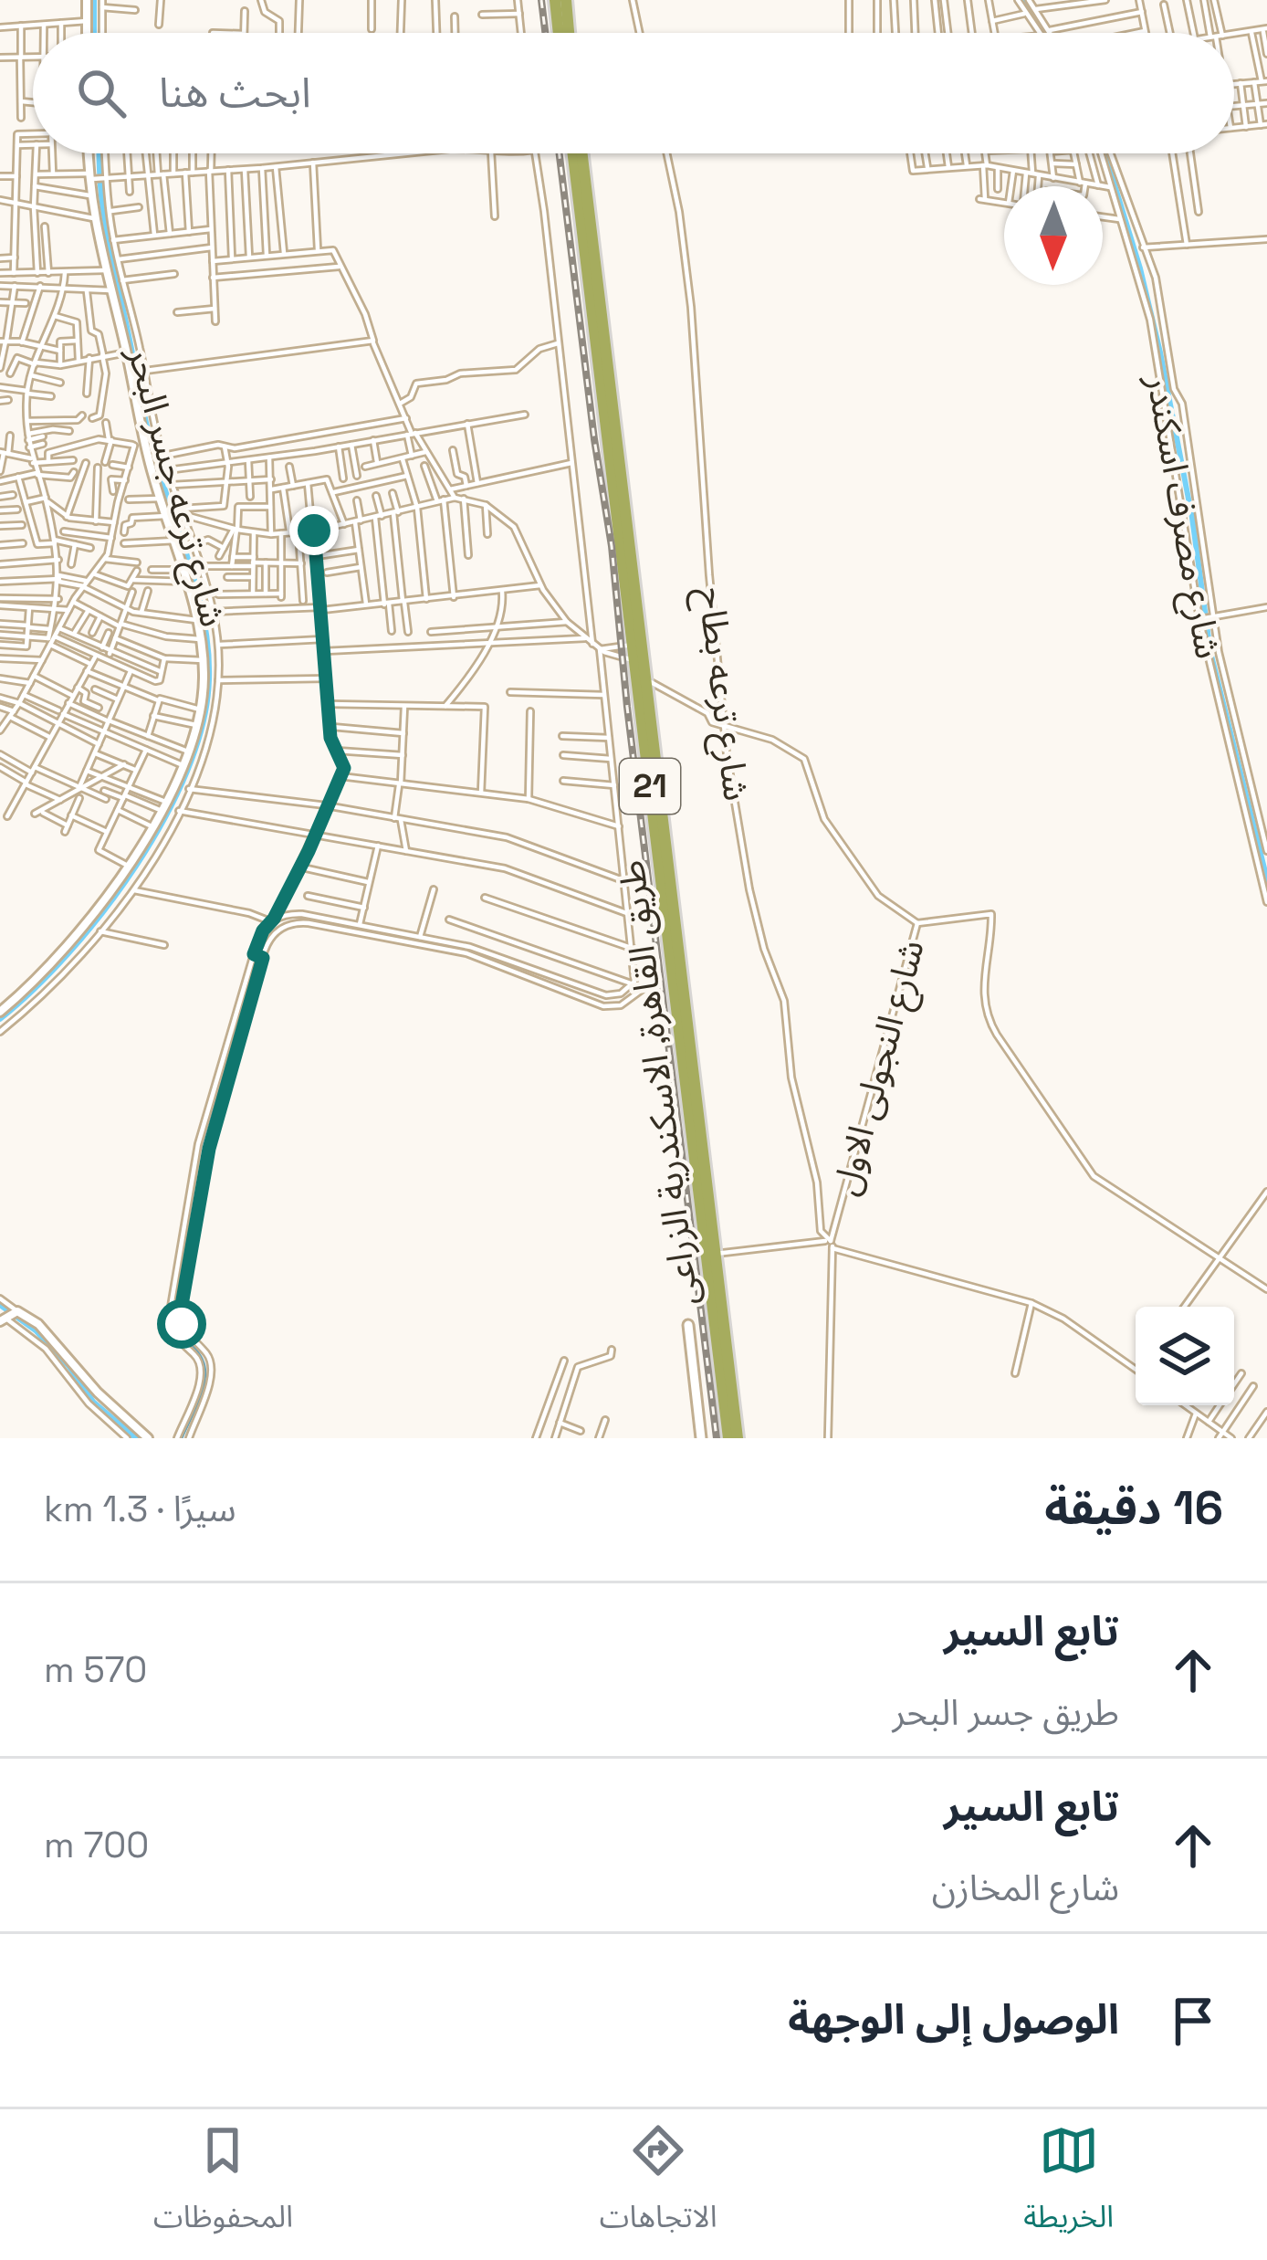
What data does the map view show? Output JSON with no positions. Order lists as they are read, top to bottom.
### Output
{
  "streets": {
    "highway": ["21", "طريق القاهرة, الاسكندرية الزراعى"],
    "street": [
      "شارع ترعه جسر البحر",
      "شارع مصرف اسكندر",
      "شارع ترعه بطاح",
      "شارع النجولى الاول"
    ]
  },
  "crossings": [
    ["شارع ترعه بطاح", "شارع النجولى الاول"],
    ["شارع النجولى الاول", "طريق القاهرة, الاسكندرية الزراعى"]
  ],
  "north": "bottom",
  "page": {
    "search": "ابحث هنا",
    "heading": ["16 دقيقة", "سيرًا · 1.3 km"],
    "list": [
      ["تابع السير", "طريق جسر البحر", "570 m"],
      ["تابع السير", "شارع المخازن", "700 m"],
      "الوصول إلى الوجهة"
    ],
    "nav": ["الخريطة", "الاتجاهات", "المحفوظات"]
  }
}
